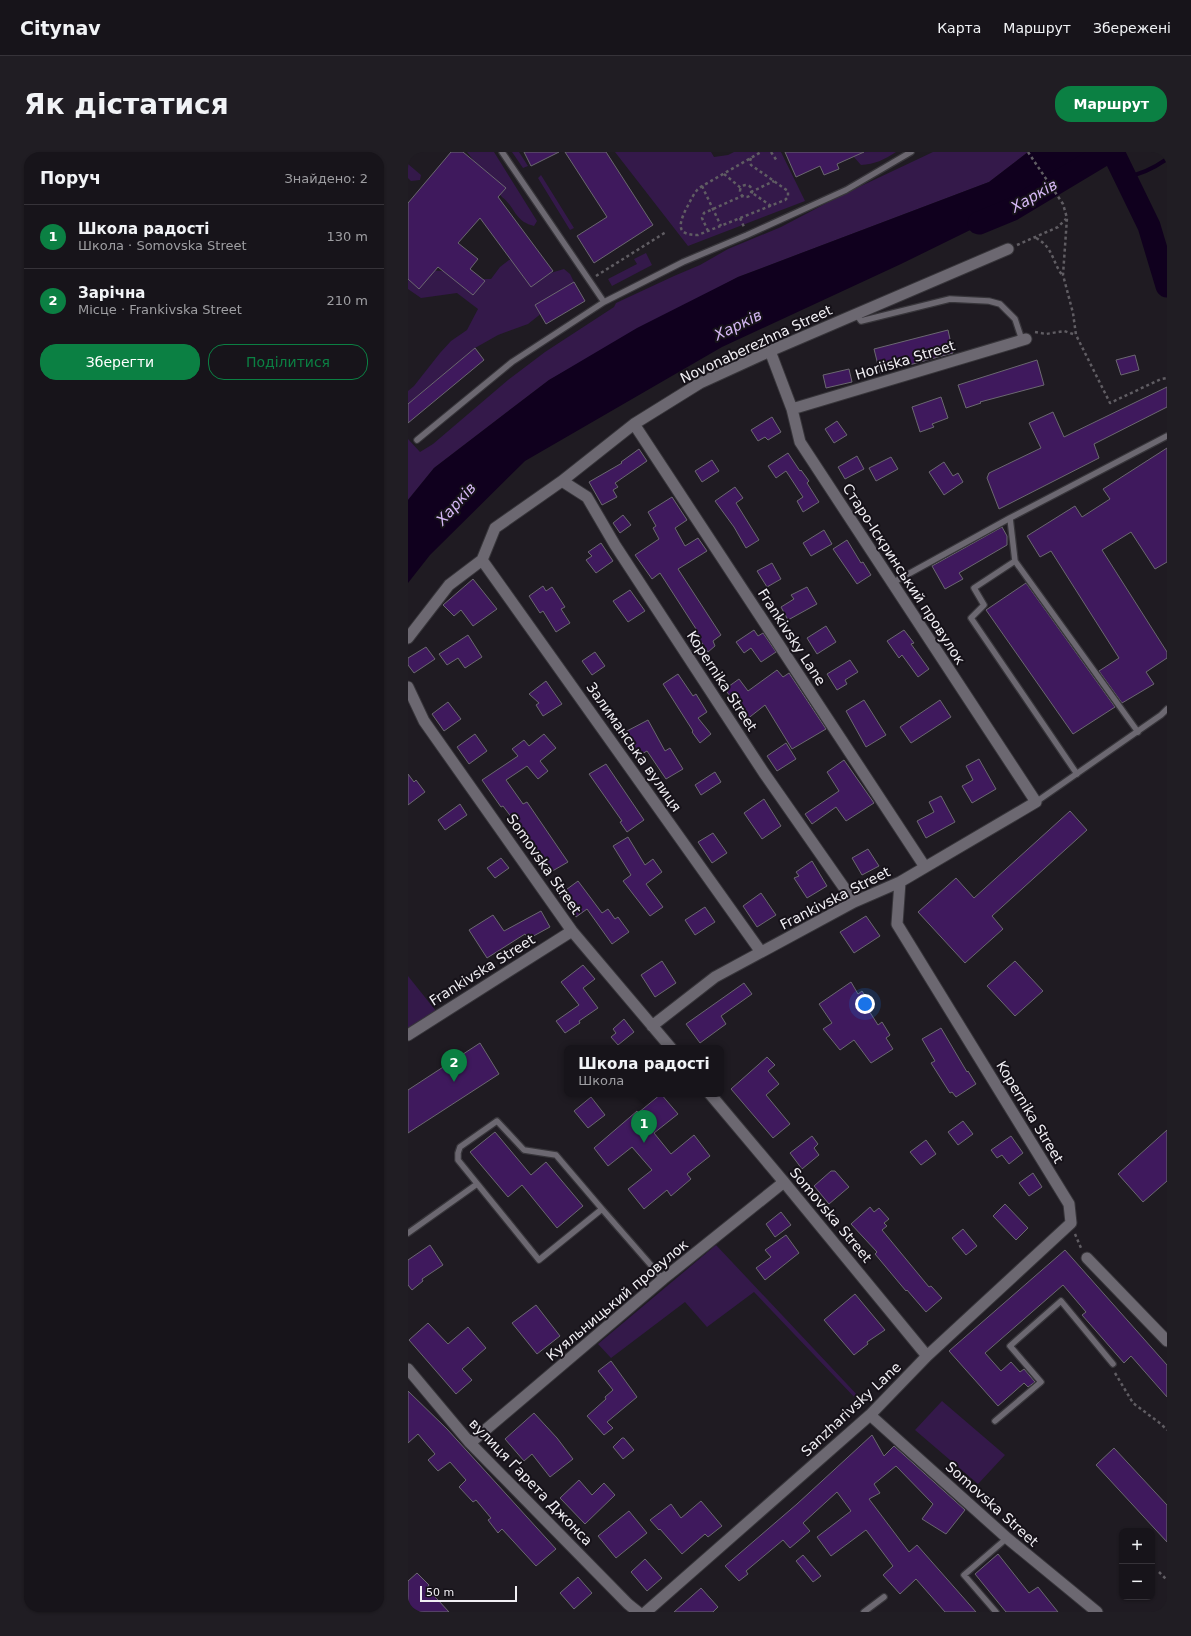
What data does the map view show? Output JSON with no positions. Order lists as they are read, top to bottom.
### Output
{
  "streets": {
    "street": [
      "Novonaberezhna Street",
      "Horiiska Street",
      "Старо-Іскринський провулок",
      "Frankivsky Lane",
      "Kopernika Street",
      "Залиманська вулиця",
      "Somovska Street",
      "Frankivska Street",
      "Куяльницький провулок",
      "Sanzharivsky Lane",
      "вулиця Ґарета Джонса"
    ]
  },
  "crossings": [
    ["Novonaberezhna Street", "Старо-Іскринський провулок"],
    ["Novonaberezhna Street", "Frankivsky Lane"],
    ["Novonaberezhna Street", "Kopernika Street"],
    ["Novonaberezhna Street", "Залиманська вулиця"],
    ["Horiiska Street", "Старо-Іскринський провулок"],
    ["Старо-Іскринський провулок", "Frankivska Street"],
    ["Frankivsky Lane", "Frankivska Street"],
    ["Kopernika Street", "Frankivska Street"],
    ["Kopernika Street", "Sanzharivsky Lane"],
    ["Залиманська вулиця", "Frankivska Street"],
    ["Somovska Street", "Frankivska Street"],
    ["Somovska Street", "Куяльницький провулок"],
    ["Somovska Street", "Sanzharivsky Lane"],
    ["Куяльницький провулок", "вулиця Ґарета Джонса"]
  ],
  "water": ["Харків"],
  "scale_bar": "50 m",
  "page": {
    "header": "Citynav",
    "nav": ["Карта", "Маршрут", "Збережені"],
    "buttons": [
      "Маршрут",
      ["Зберегти", "Поділитися"]
    ],
    "title": "Як дістатися",
    "heading": ["Поруч", "Знайдено: 2"],
    "list": [
      {
        "mark": "1",
        "name": "Школа радості",
        "note": "Школа · Somovska Street",
        "value": "130 m"
      },
      {
        "mark": "2",
        "name": "Зарічна",
        "note": "Місце · Frankivska Street",
        "value": "210 m"
      }
    ],
    "popup": ["Школа радості", "Школа"],
    "pins": ["2", "1"],
    "map_buttons": ["+", "−"],
    "scale": "50 m"
  }
}
